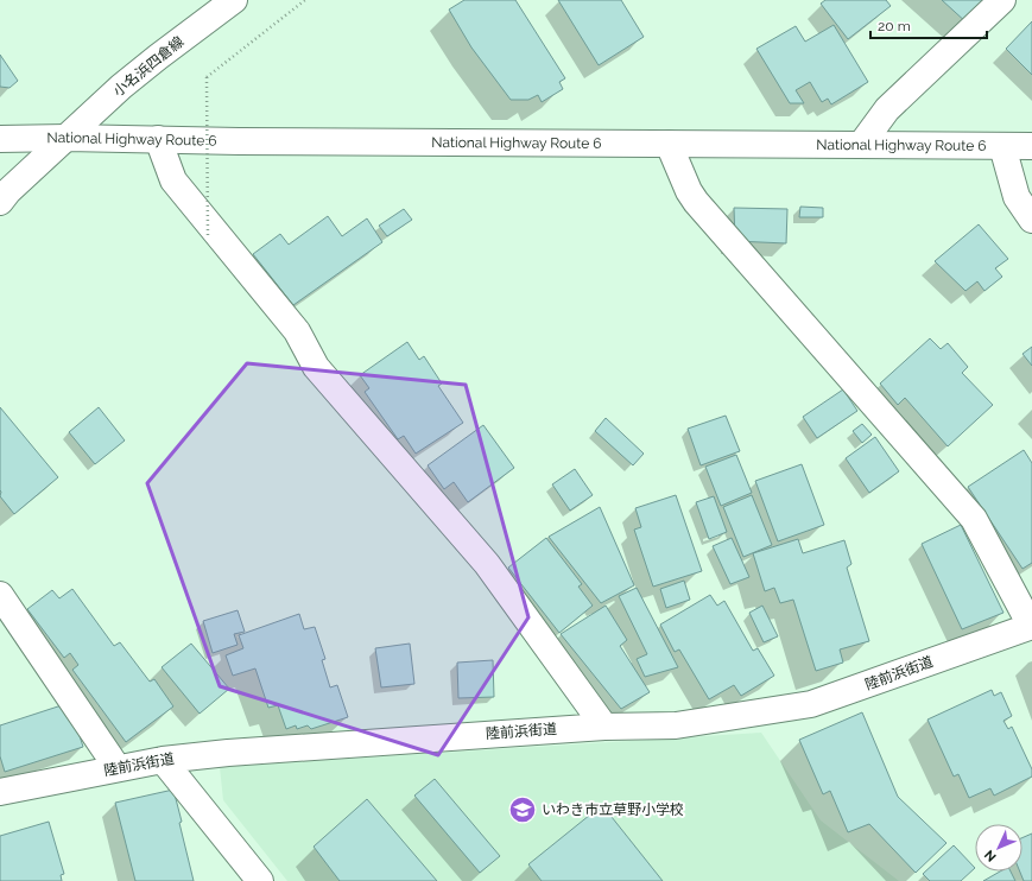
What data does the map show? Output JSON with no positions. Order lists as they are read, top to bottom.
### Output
{
  "streets": {
    "main road": ["小名浜四倉線", "National Highway Route 6", "陸前浜街道"]
  },
  "crossings": [
    ["小名浜四倉線", "National Highway Route 6"]
  ],
  "places": {
    "school or university": ["いわき市立草野小学校"]
  },
  "scale_bar": "20 m",
  "north": "bottom left"
}
